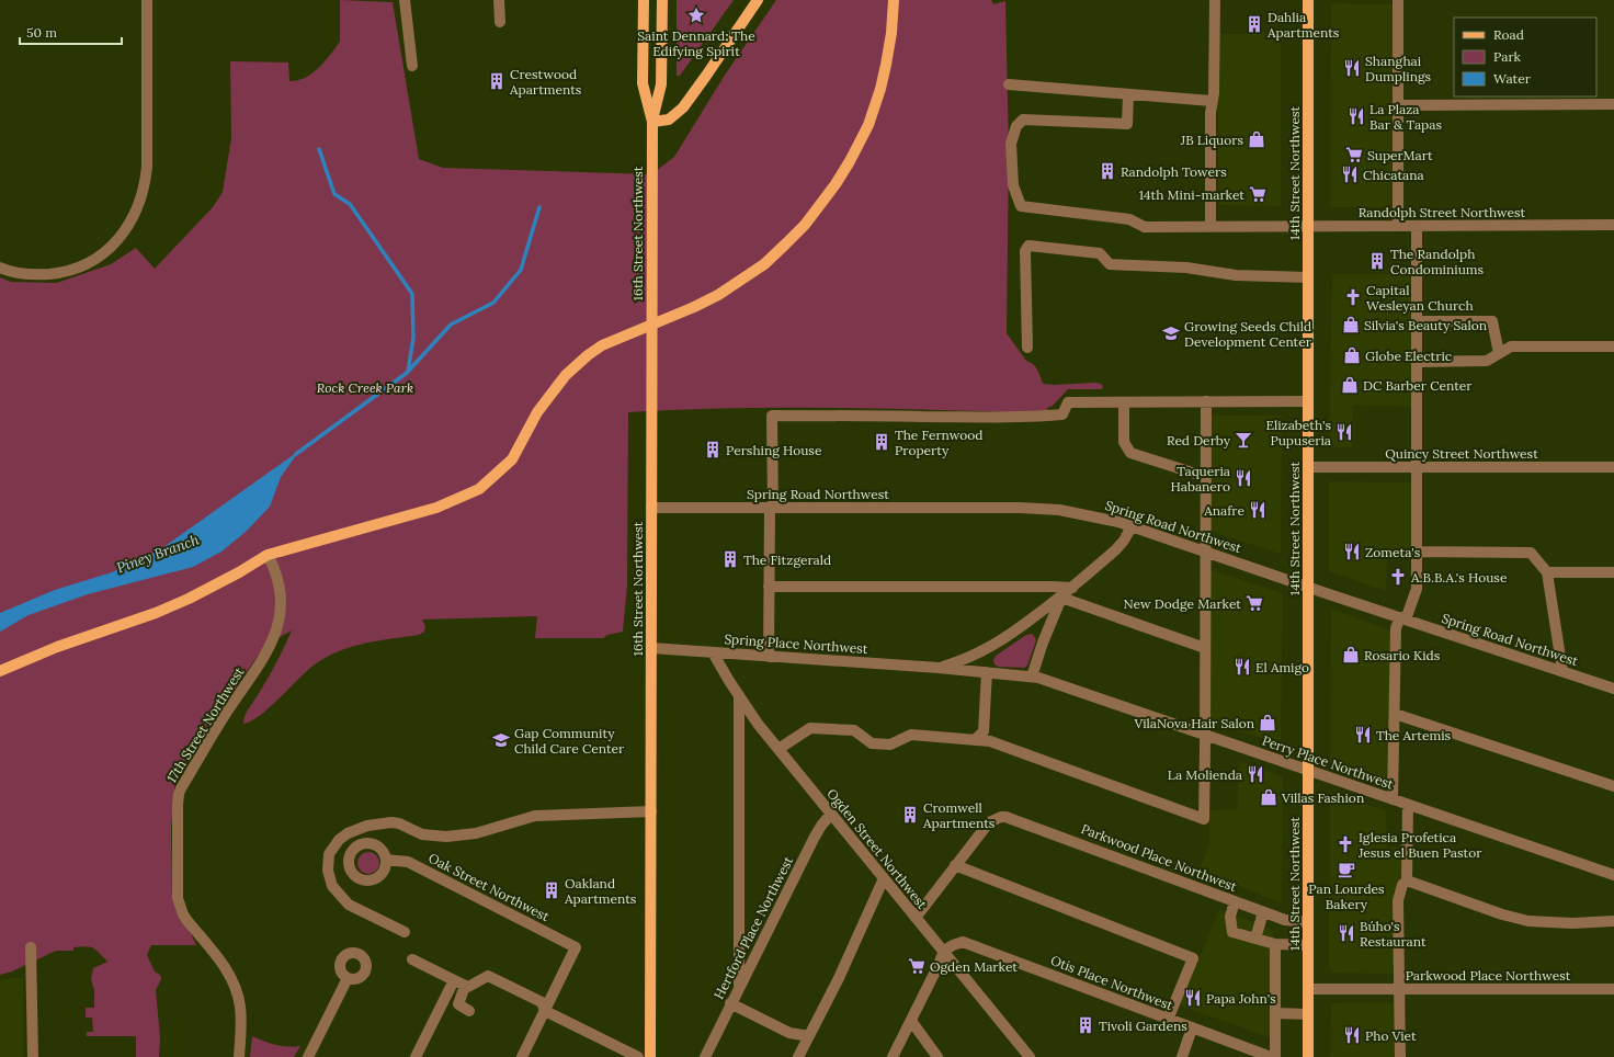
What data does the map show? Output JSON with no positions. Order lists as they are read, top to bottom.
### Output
{
  "streets": {
    "main road": ["14th Street Northwest", "16th Street Northwest"],
    "street": [
      "Randolph Street Northwest",
      "Quincy Street Northwest",
      "Spring Road Northwest",
      "Spring Place Northwest",
      "17th Street Northwest",
      "Perry Place Northwest",
      "Ogden Street Northwest",
      "Parkwood Place Northwest",
      "Oak Street Northwest",
      "Hertford Place Northwest",
      "Otis Place Northwest"
    ]
  },
  "crossings": [
    ["14th Street Northwest", "Randolph Street Northwest"],
    ["14th Street Northwest", "Quincy Street Northwest"],
    ["14th Street Northwest", "Spring Road Northwest"],
    ["14th Street Northwest", "Perry Place Northwest"],
    ["14th Street Northwest", "Parkwood Place Northwest"],
    ["16th Street Northwest", "Spring Road Northwest"],
    ["16th Street Northwest", "Spring Place Northwest"],
    ["Spring Road Northwest", "Spring Place Northwest"],
    ["Spring Place Northwest", "Perry Place Northwest"],
    ["Spring Place Northwest", "Ogden Street Northwest"],
    ["Ogden Street Northwest", "Hertford Place Northwest"],
    ["Ogden Street Northwest", "Otis Place Northwest"]
  ],
  "water": ["Piney Branch"],
  "parks": ["Rock Creek Park"],
  "places": {
    "place": ["Saint Dennard: The Edifying Spirit"],
    "building": [
      "Dahlia Apartments",
      "Crestwood Apartments",
      "Randolph Towers",
      "The Randolph Condominiums",
      "The Fernwood Property",
      "Pershing House",
      "The Fitzgerald",
      "Cromwell Apartments",
      "Oakland Apartments",
      "Tivoli Gardens"
    ],
    "restaurant": [
      "Shanghai Dumplings",
      "La Plaza Bar & Tapas",
      "Chicatana",
      "Elizabeth's Pupuseria",
      "Taqueria Habanero",
      "Anafre",
      "Zometa's",
      "El Amigo",
      "The Artemis",
      "La Molienda",
      "Búho's Restaurant",
      "Papa John's",
      "Pho Viet"
    ],
    "shop": [
      "JB Liquors",
      "Silvia's Beauty Salon",
      "Globe Electric",
      "DC Barber Center",
      "Rosario Kids",
      "VilaNova Hair Salon",
      "Villas Fashion"
    ],
    "supermarket": [
      "SuperMart",
      "14th Mini-market",
      "New Dodge Market",
      "Ogden Market"
    ],
    "church": ["Capital Wesleyan Church", "A.B.B.A.'s House", "Iglesia Profetica Jesus el Buen Pastor"],
    "school or university": ["Growing Seeds Child Development Center", "Gap Community Child Care Center"],
    "bar": ["Red Derby"],
    "cafe": ["Pan Lourdes Bakery"]
  },
  "legend": ["Road", "Park", "Water"],
  "scale_bar": "50 m"
}
